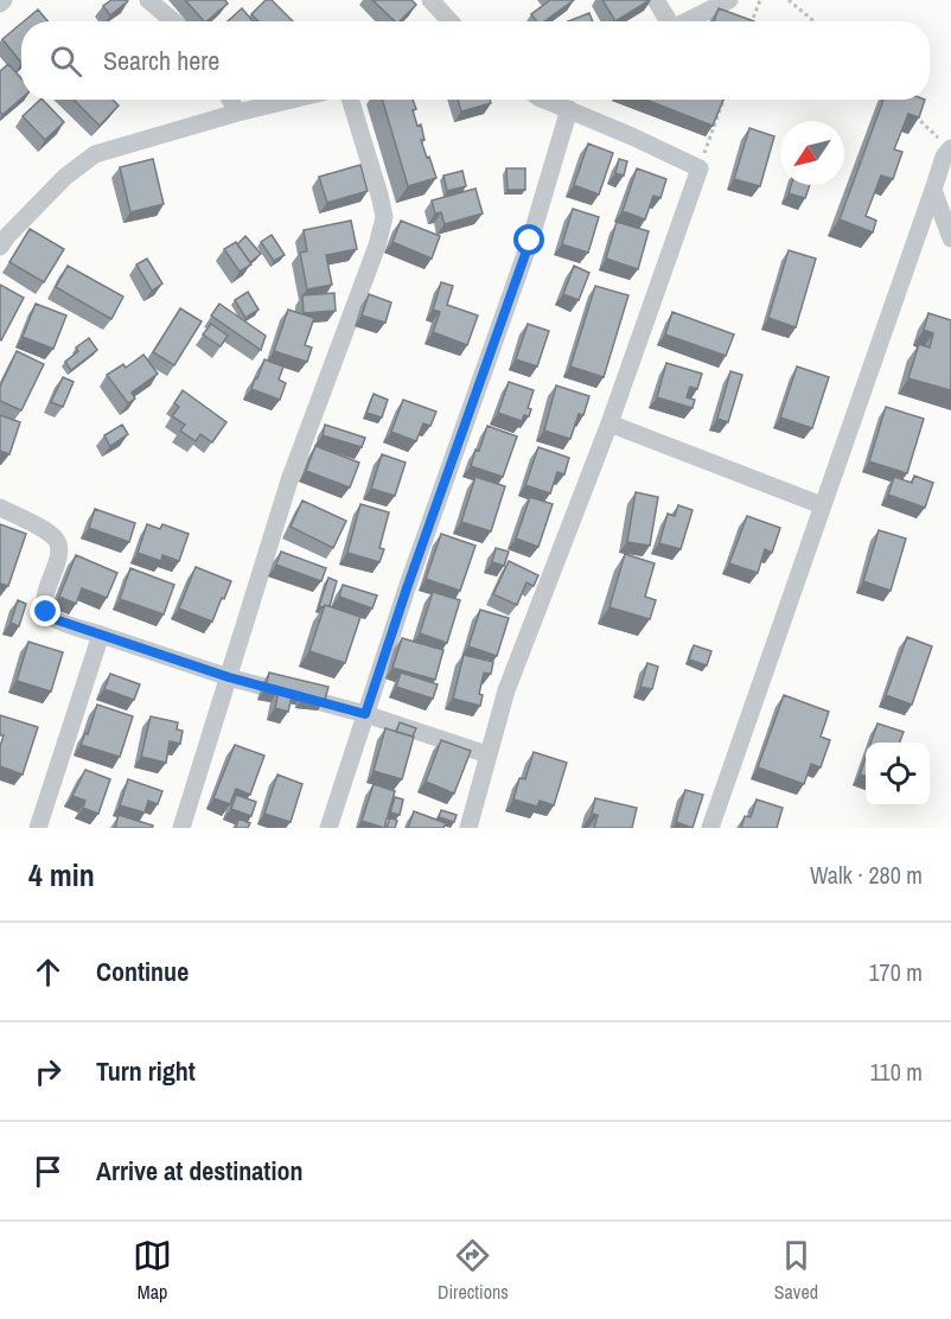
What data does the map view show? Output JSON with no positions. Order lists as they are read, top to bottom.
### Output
{
  "north": "bottom left",
  "page": {
    "search": "Search here",
    "heading": ["4 min", "Walk · 280 m"],
    "list": [
      ["Continue", "170 m"],
      ["Turn right", "110 m"],
      "Arrive at destination"
    ],
    "nav": ["Map", "Directions", "Saved"]
  }
}
